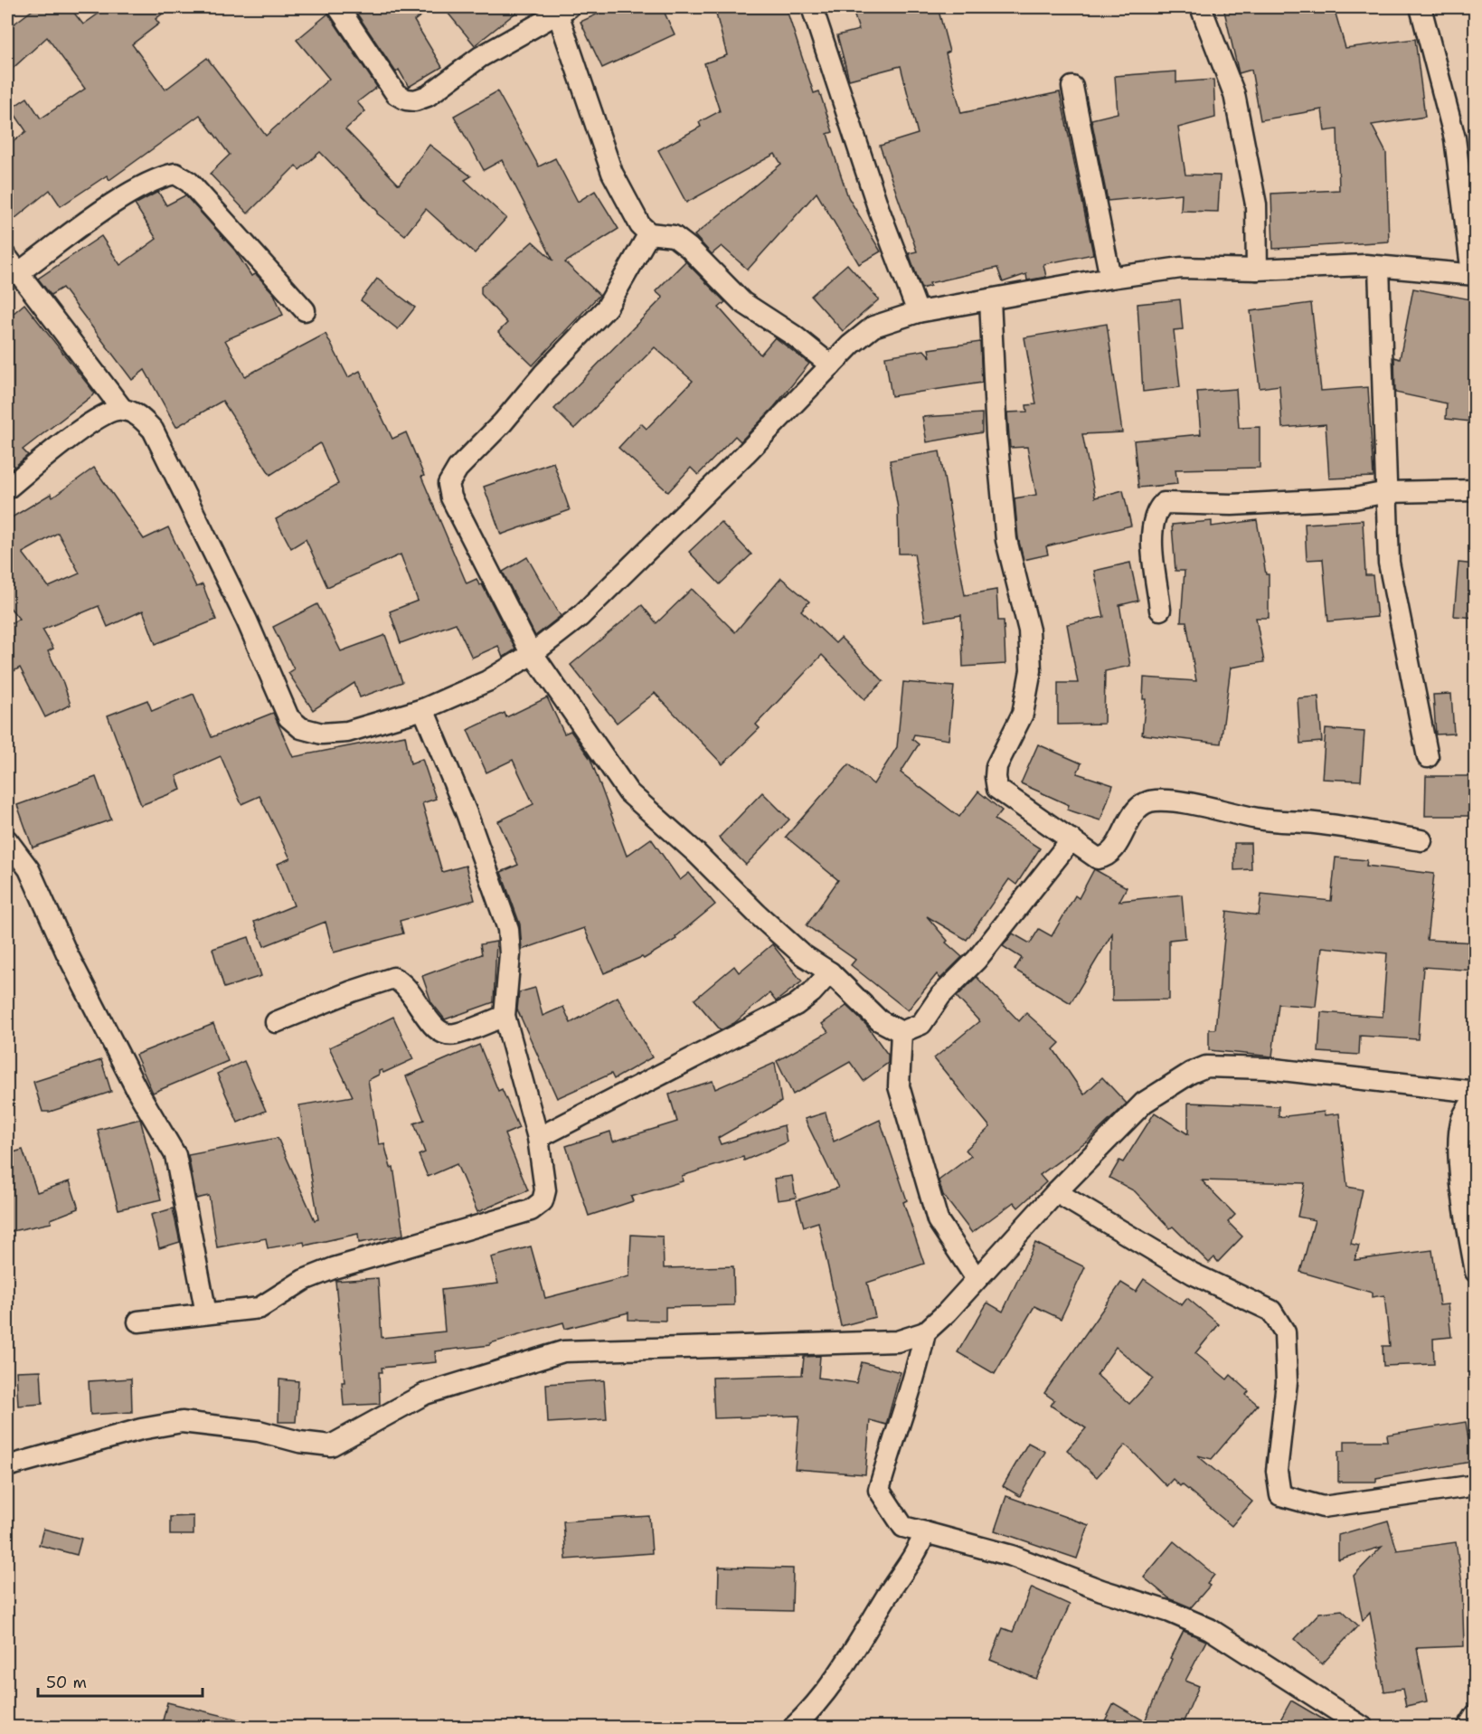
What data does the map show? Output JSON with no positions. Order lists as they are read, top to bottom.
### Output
{
  "scale_bar": "50 m"
}
